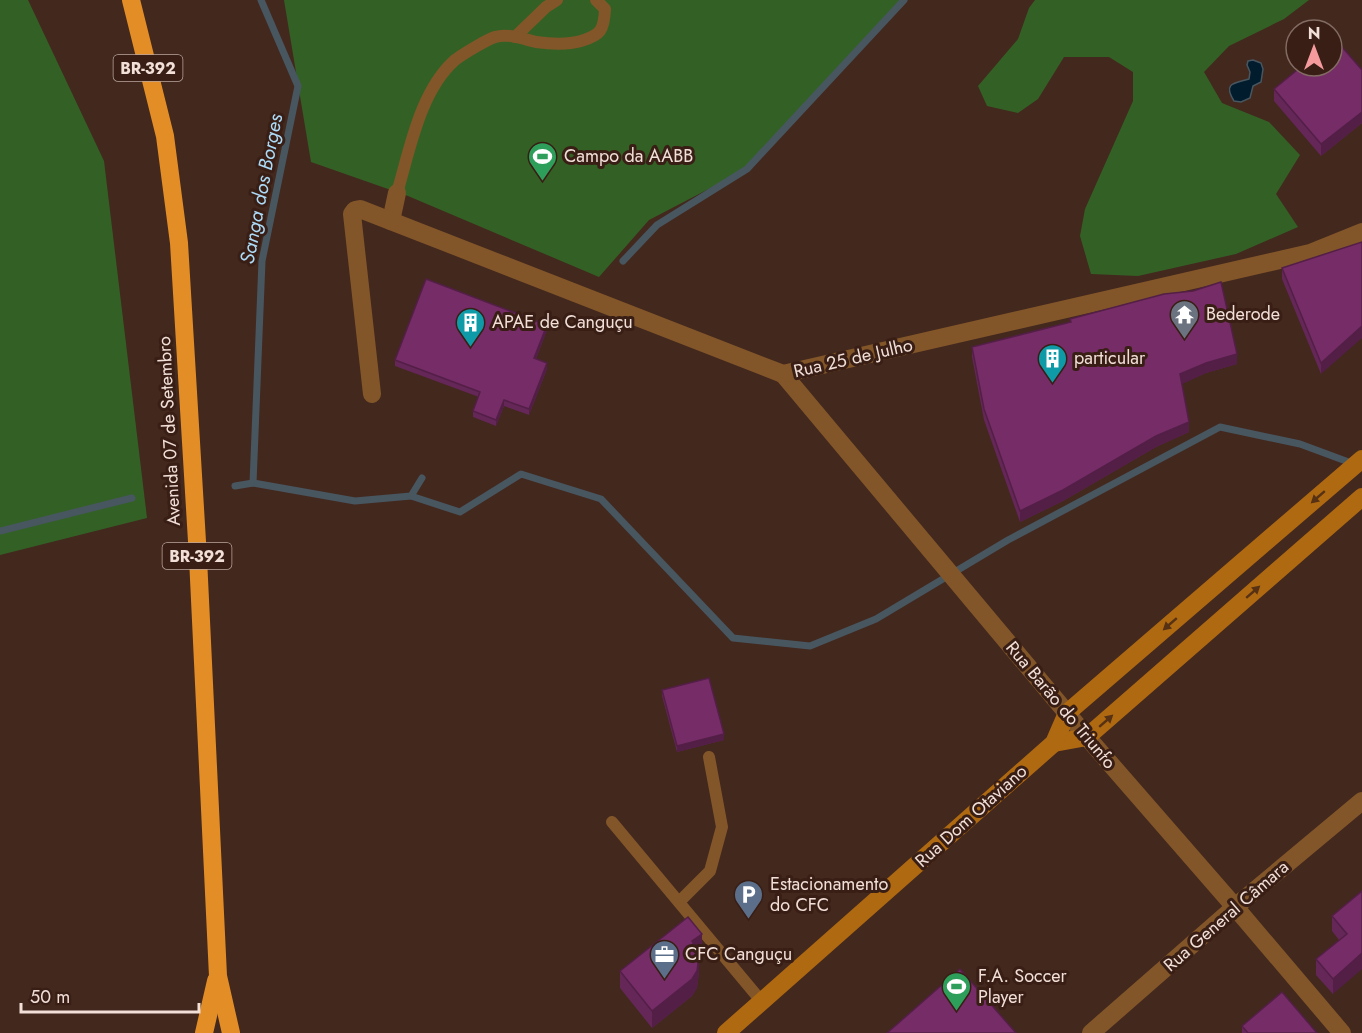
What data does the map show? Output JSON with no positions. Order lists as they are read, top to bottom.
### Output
{
  "streets": {
    "highway": ["BR-392", "Avenida 07 de Setembro"],
    "street": [
      "Rua 25 de Julho",
      "Rua Barão do Triunfo",
      "Rua Dom Otaviano",
      "Rua General Câmara"
    ]
  },
  "crossings": [
    ["Rua 25 de Julho", "Rua Barão do Triunfo"],
    ["Rua Barão do Triunfo", "Rua Dom Otaviano"],
    ["Rua Barão do Triunfo", "Rua General Câmara"]
  ],
  "water": ["Sanga dos Borges"],
  "places": {
    "sports": ["Campo da AABB", "F.A. Soccer Player"],
    "temple": ["Bederode"],
    "building": ["APAE de Canguçu", "particular"],
    "parking": ["Estacionamento do CFC"],
    "office": ["CFC Canguçu"]
  },
  "scale_bar": "50 m",
  "north": "top"
}
